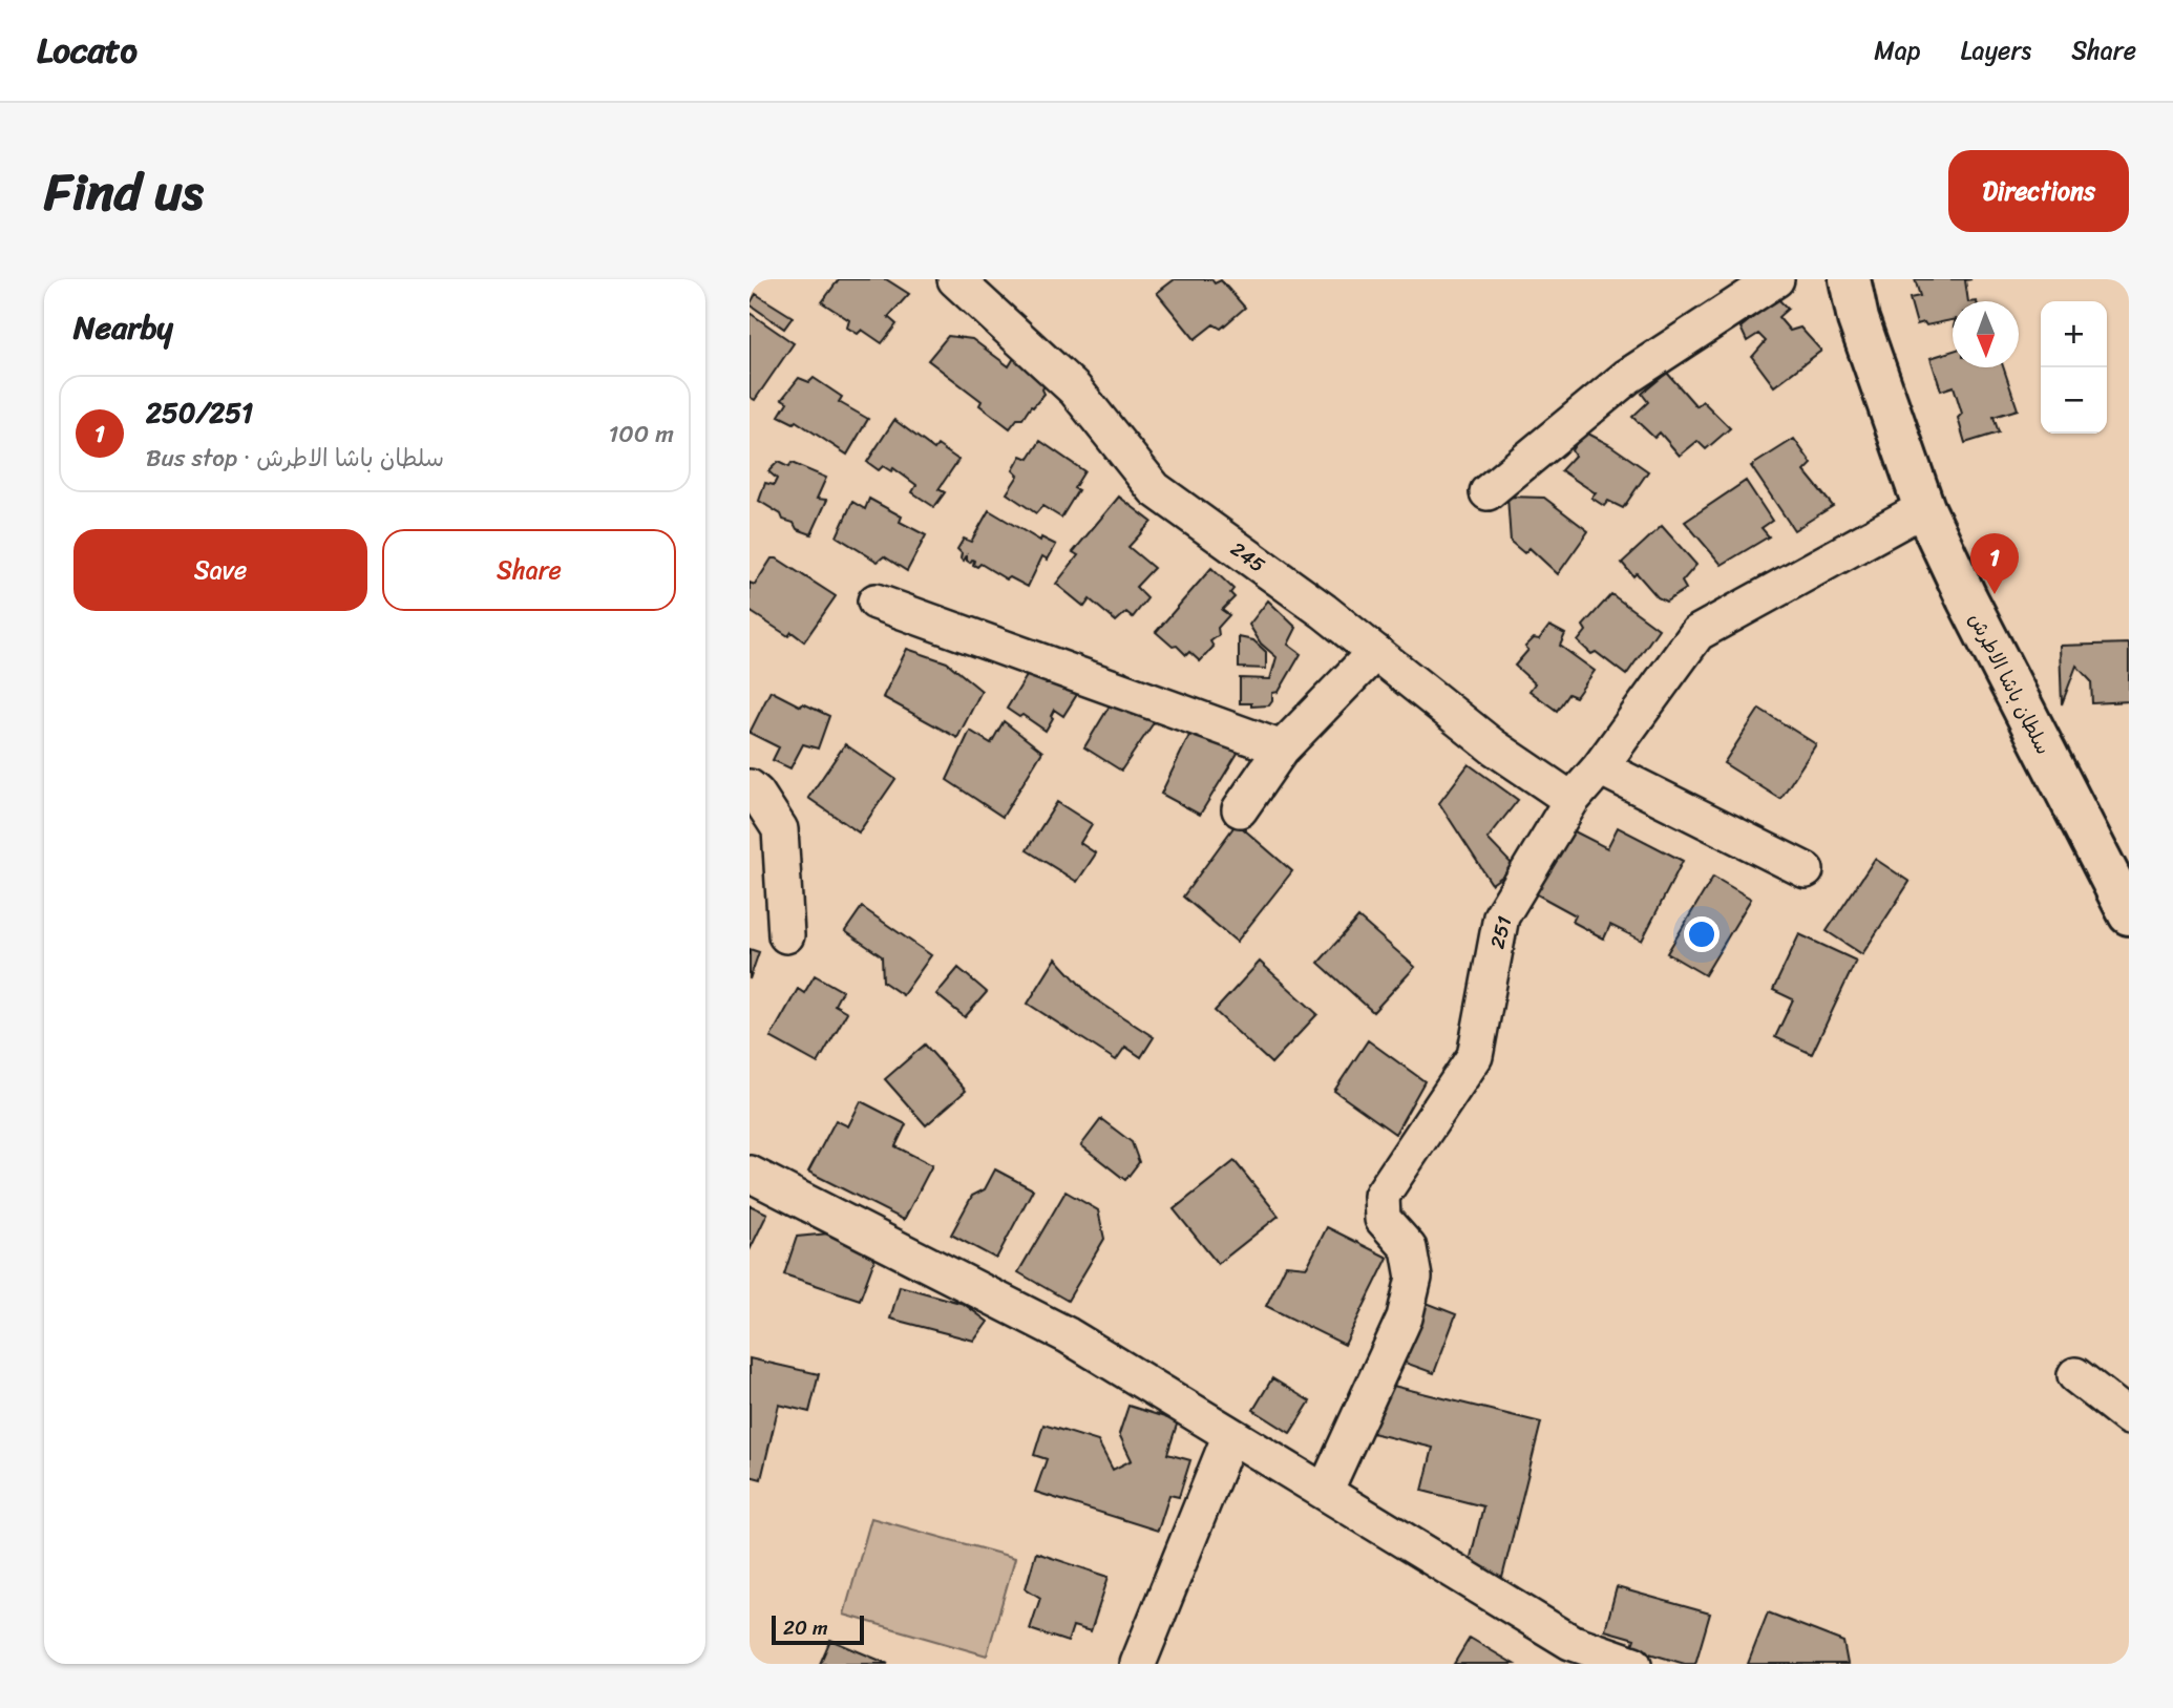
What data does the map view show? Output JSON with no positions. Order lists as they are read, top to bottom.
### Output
{
  "streets": {
    "main road": ["سلطان باشا الاطرش"],
    "street": ["245", "251"]
  },
  "crossings": [
    ["245", "251"],
    ["سلطان باشا الاطرش", "251"]
  ],
  "scale_bar": "20 m",
  "north": "bottom",
  "page": {
    "header": "Locato",
    "nav": ["Map", "Layers", "Share"],
    "title": "Find us",
    "buttons": [
      "Directions",
      ["Save", "Share"]
    ],
    "heading": "Nearby",
    "map_buttons": ["+", "−"],
    "list": [
      {
        "mark": "1",
        "name": "250/251",
        "note": "Bus stop · سلطان باشا الاطرش",
        "value": "100 m"
      }
    ],
    "pins": "1",
    "scale": "20 m"
  }
}
